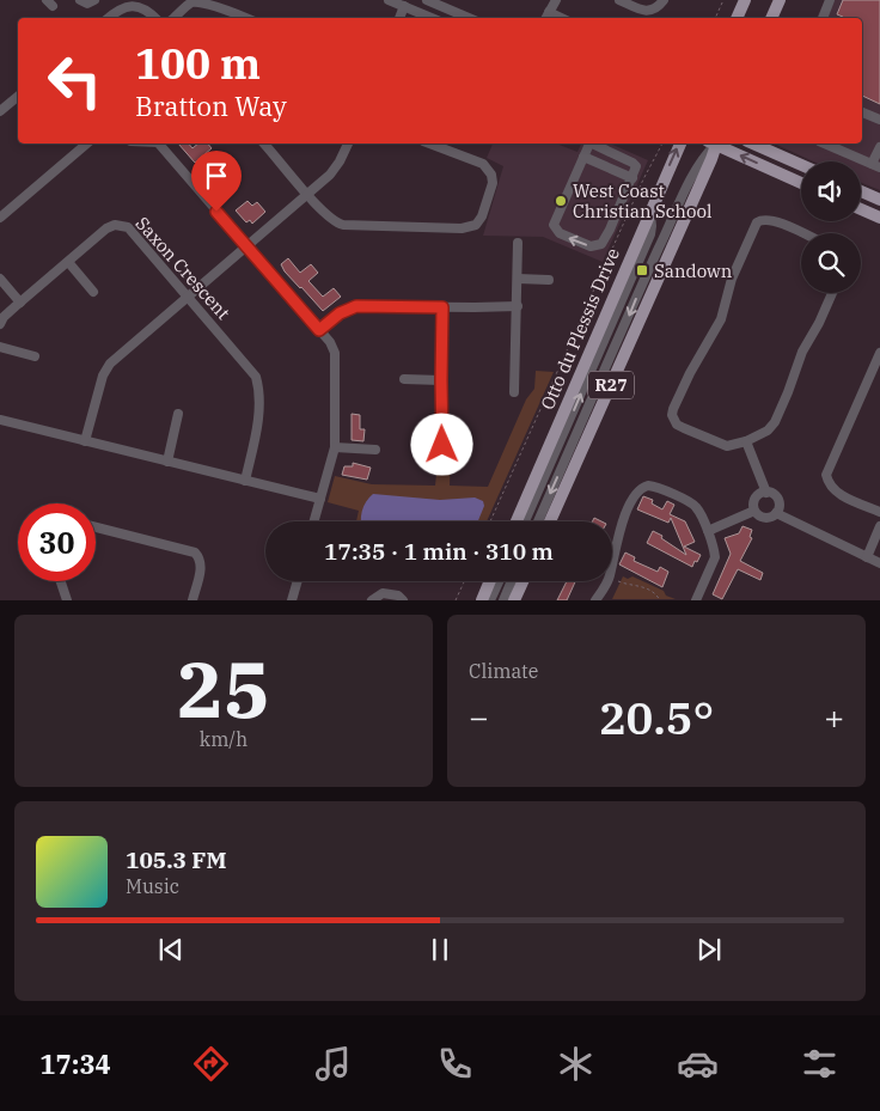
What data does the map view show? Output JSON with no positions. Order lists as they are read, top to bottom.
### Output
{
  "streets": {
    "main road": ["Otto du Plessis Drive", "R27"],
    "street": ["Saxon Crescent"]
  },
  "places": {
    "other": ["West Coast Christian School"],
    "transit": ["Sandown"]
  },
  "page": {
    "turn": ["100 m", "Bratton Way"],
    "limit": "30",
    "trip": "17:35 · 1 min · 310 m",
    "tile": [
      ["25", "km/h"],
      "Climate"
    ],
    "heat": ["−", "20.5°", "+"],
    "song": ["105.3 FM", "Music"],
    "tabs": "17:34"
  }
}
